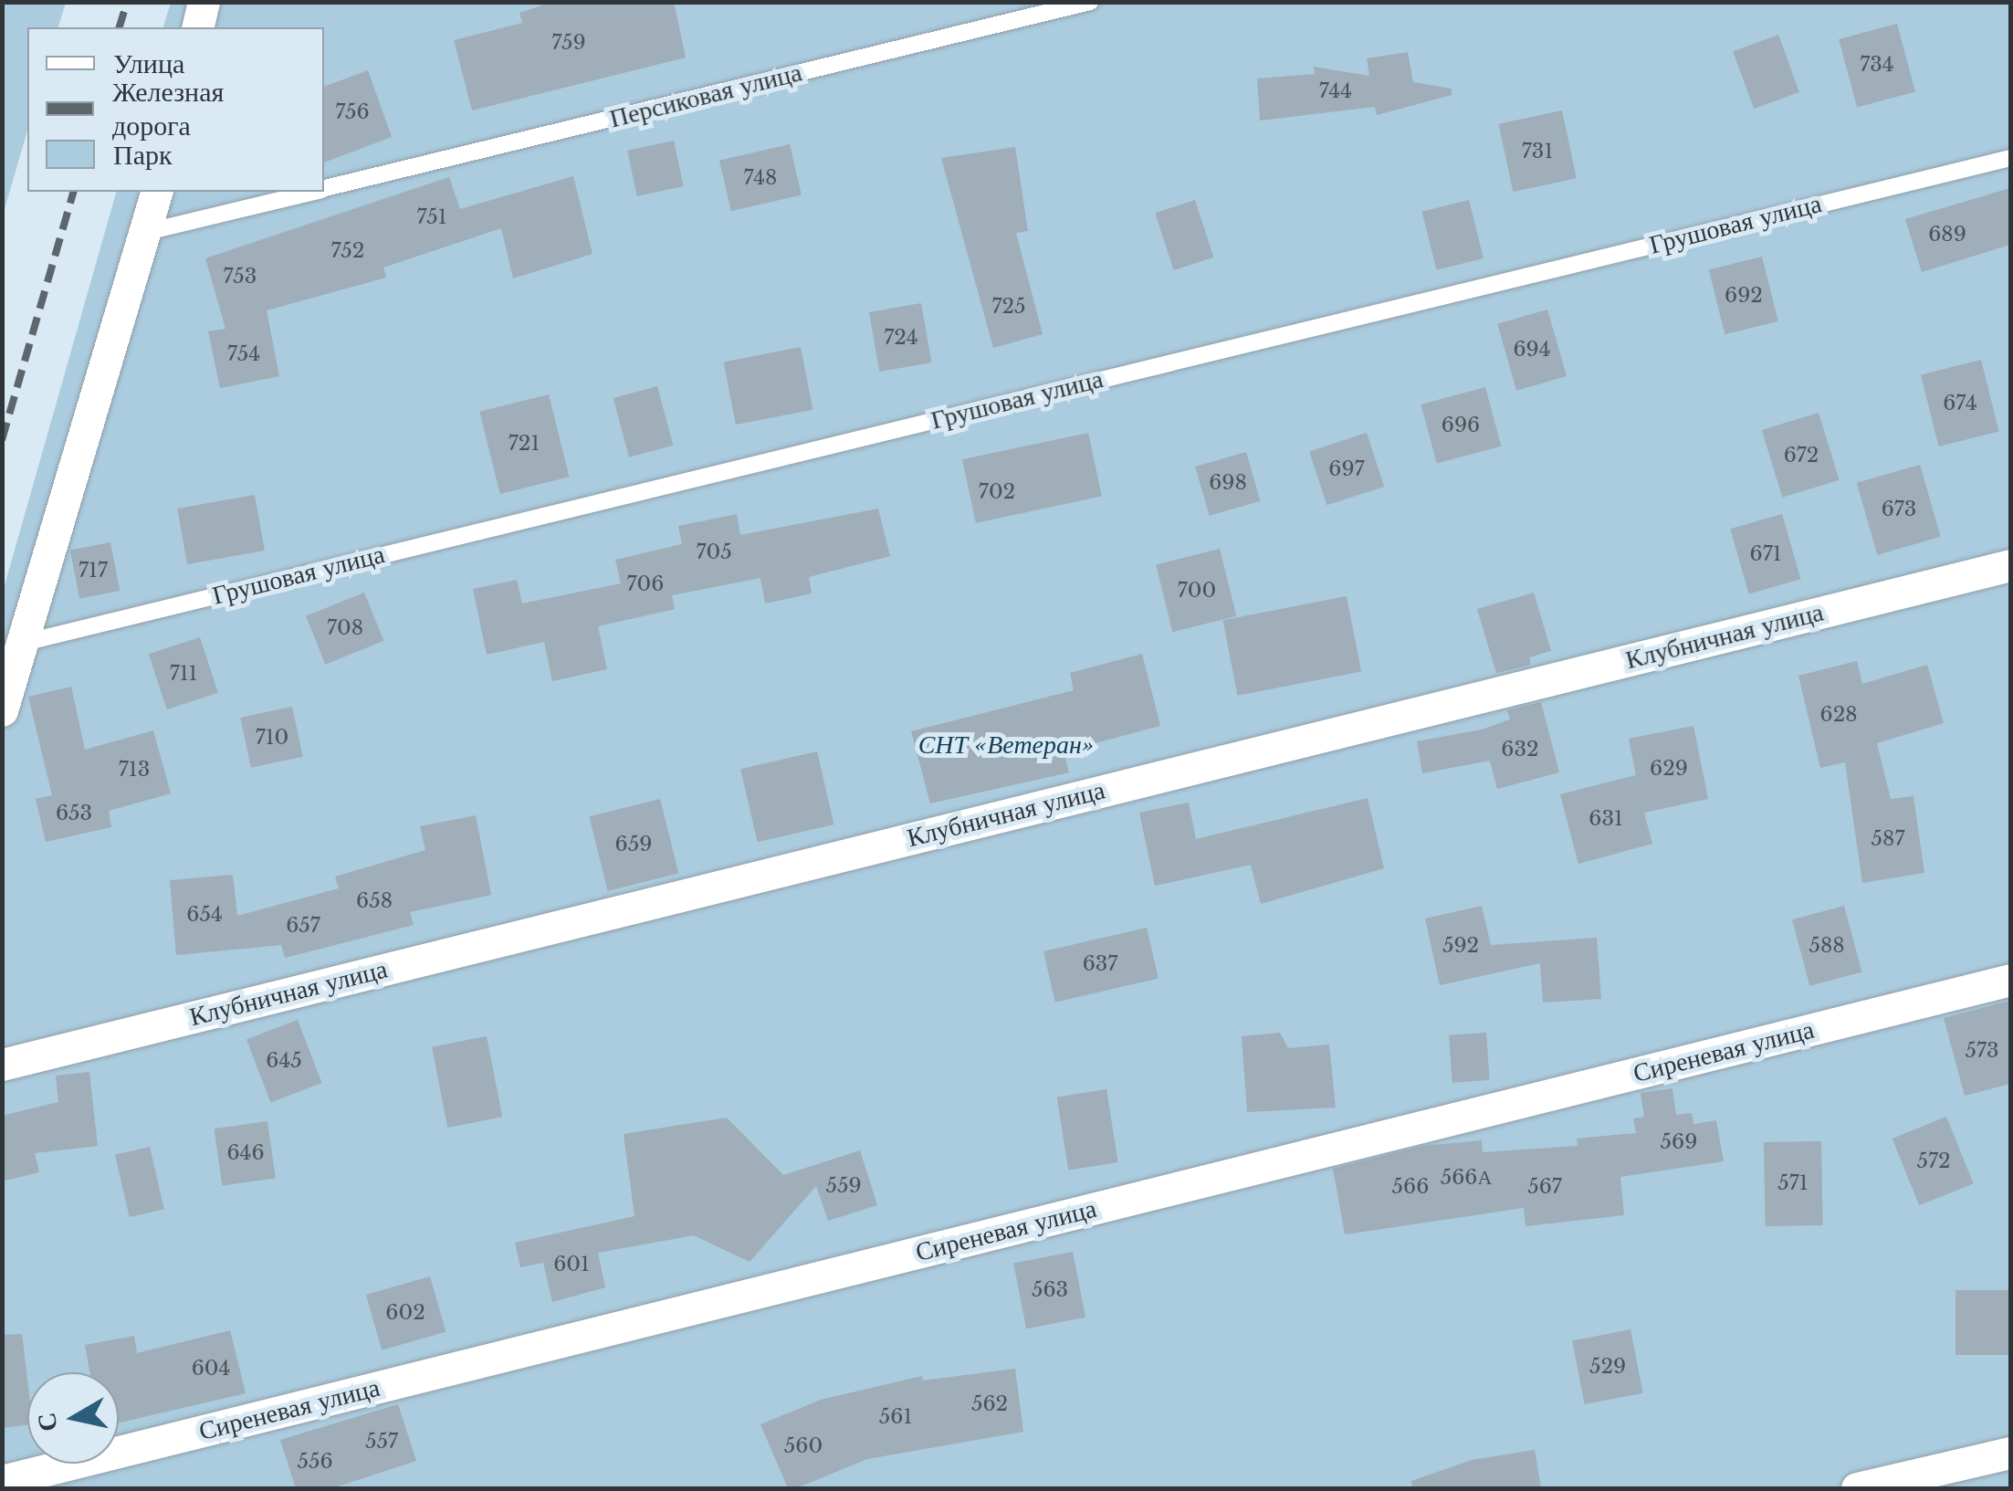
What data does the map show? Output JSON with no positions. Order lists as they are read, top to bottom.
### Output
{
  "streets": {
    "street": ["Клубничная улица", "Сиреневая улица"],
    "lane": ["Персиковая улица", "Грушовая улица"]
  },
  "parks": ["СНТ «Ветеран»"],
  "house_numbers": [
    "759",
    "734",
    "744",
    "756",
    "731",
    "748",
    "751",
    "689",
    "752",
    "753",
    "692",
    "725",
    "724",
    "694",
    "754",
    "674",
    "696",
    "721",
    "672",
    "697",
    "698",
    "702",
    "673",
    "705",
    "671",
    "717",
    "706",
    "700",
    "708",
    "711",
    "628",
    "710",
    "632",
    "629",
    "713",
    "653",
    "631",
    "587",
    "659",
    "658",
    "654",
    "657",
    "592",
    "588",
    "637",
    "573",
    "645",
    "569",
    "646",
    "572",
    "566А",
    "571",
    "559",
    "566",
    "567",
    "601",
    "563",
    "602",
    "529",
    "604",
    "562",
    "561",
    "557",
    "560",
    "556"
  ],
  "legend": ["Улица", "Железная дорога", "Парк"],
  "north": "left"
}
